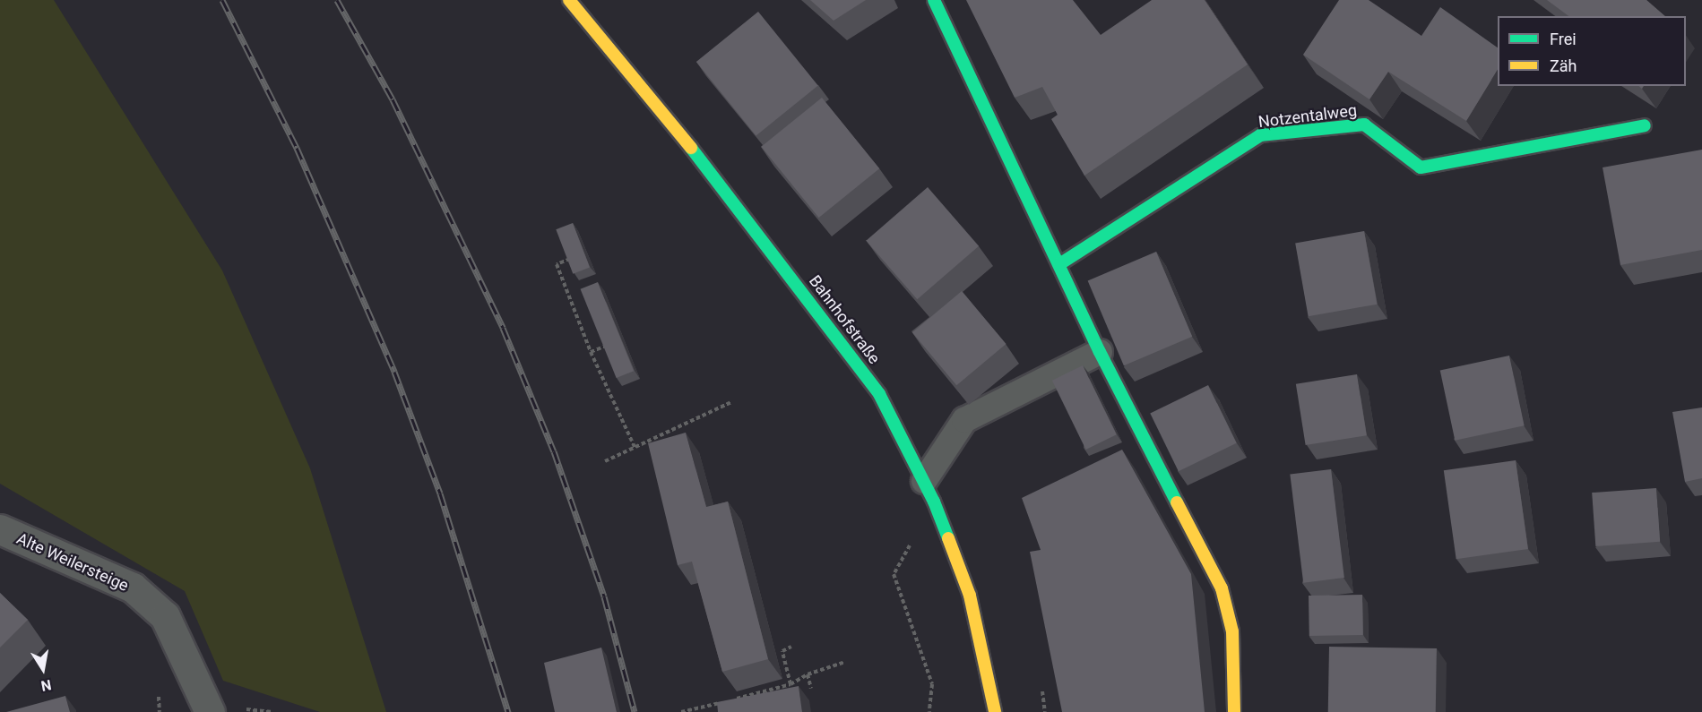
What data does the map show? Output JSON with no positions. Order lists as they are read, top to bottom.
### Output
{
  "streets": {
    "street": ["Notzentalweg", "Bahnhofstraße", "Alte Weilersteige"]
  },
  "legend": ["Frei", "Zäh"],
  "north": "bottom"
}
